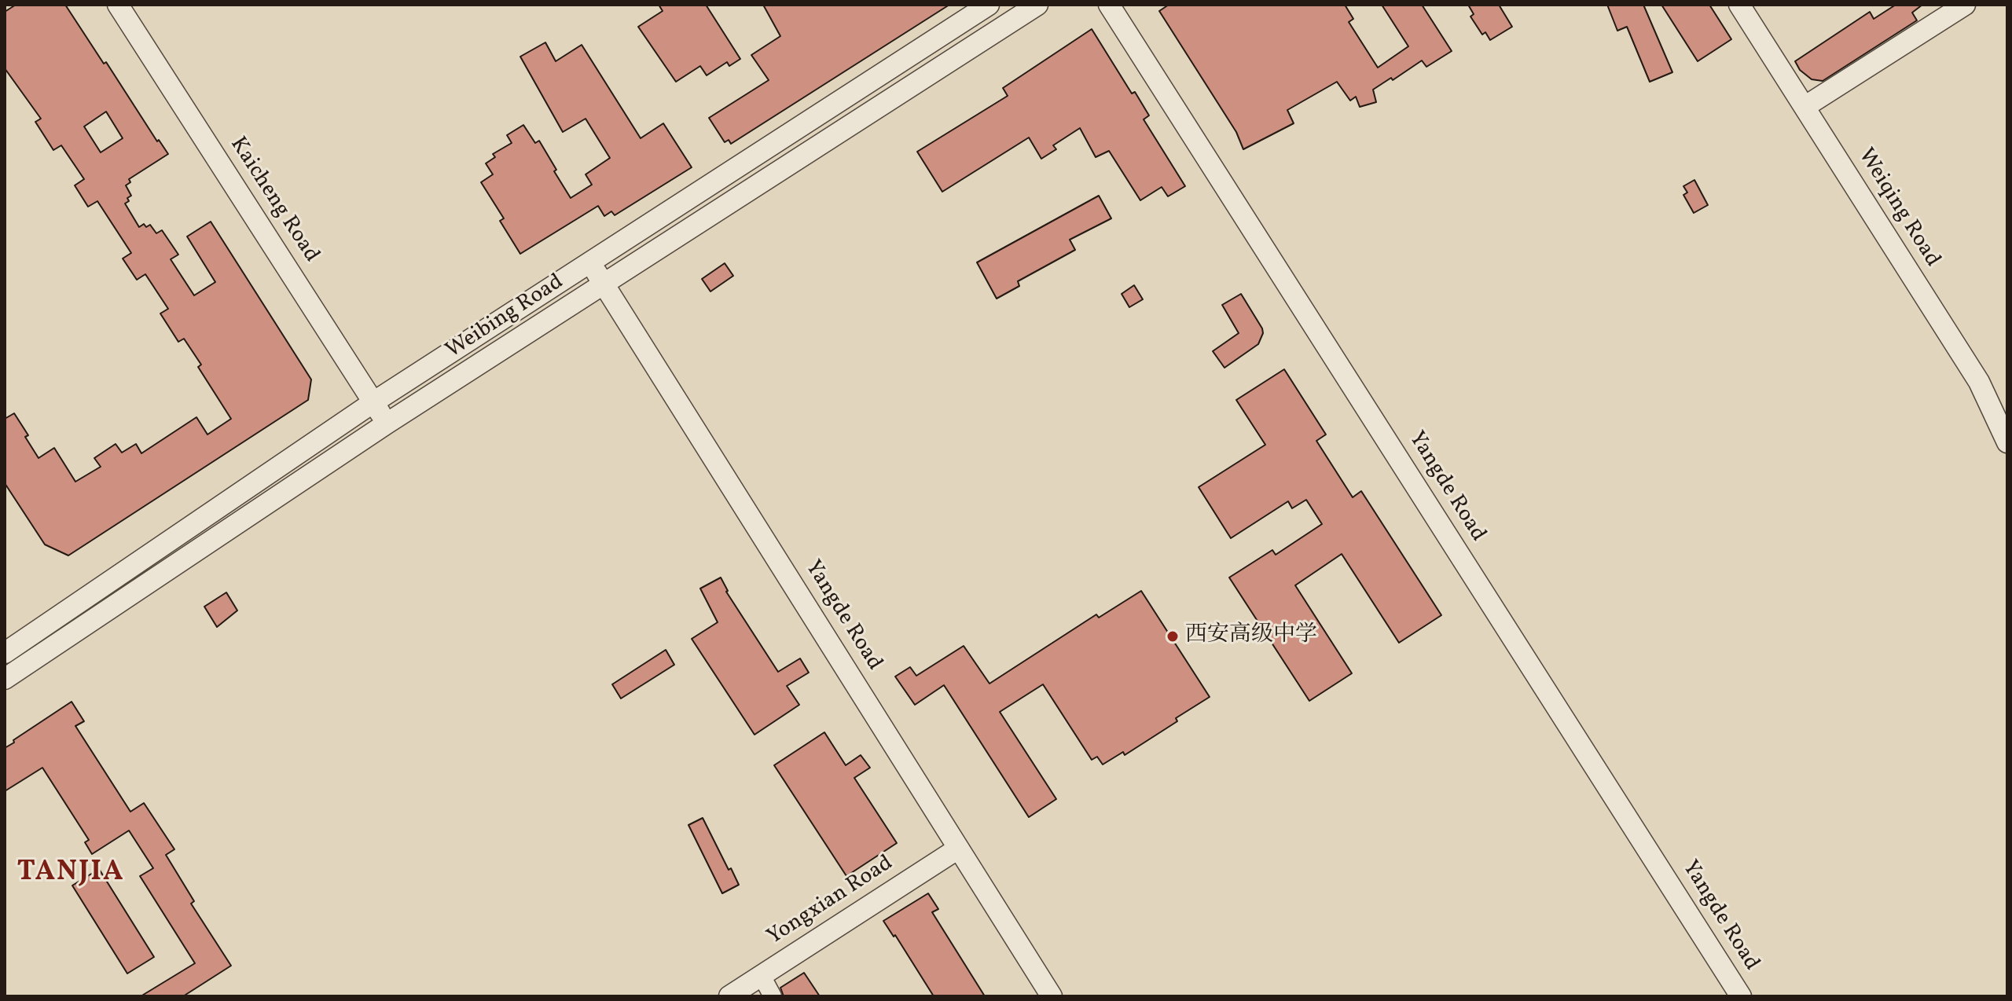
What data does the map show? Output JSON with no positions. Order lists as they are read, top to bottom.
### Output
{
  "streets": {
    "street": [
      "Kaicheng Road",
      "Weiqing Road",
      "Weibing Road",
      "Yangde Road",
      "Yongxian Road"
    ]
  },
  "crossings": [
    ["Kaicheng Road", "Weibing Road"],
    ["Weibing Road", "Yangde Road"],
    ["Yangde Road", "Yongxian Road"]
  ],
  "districts": ["TANJIA"],
  "places": ["西安高级中学"]
}
